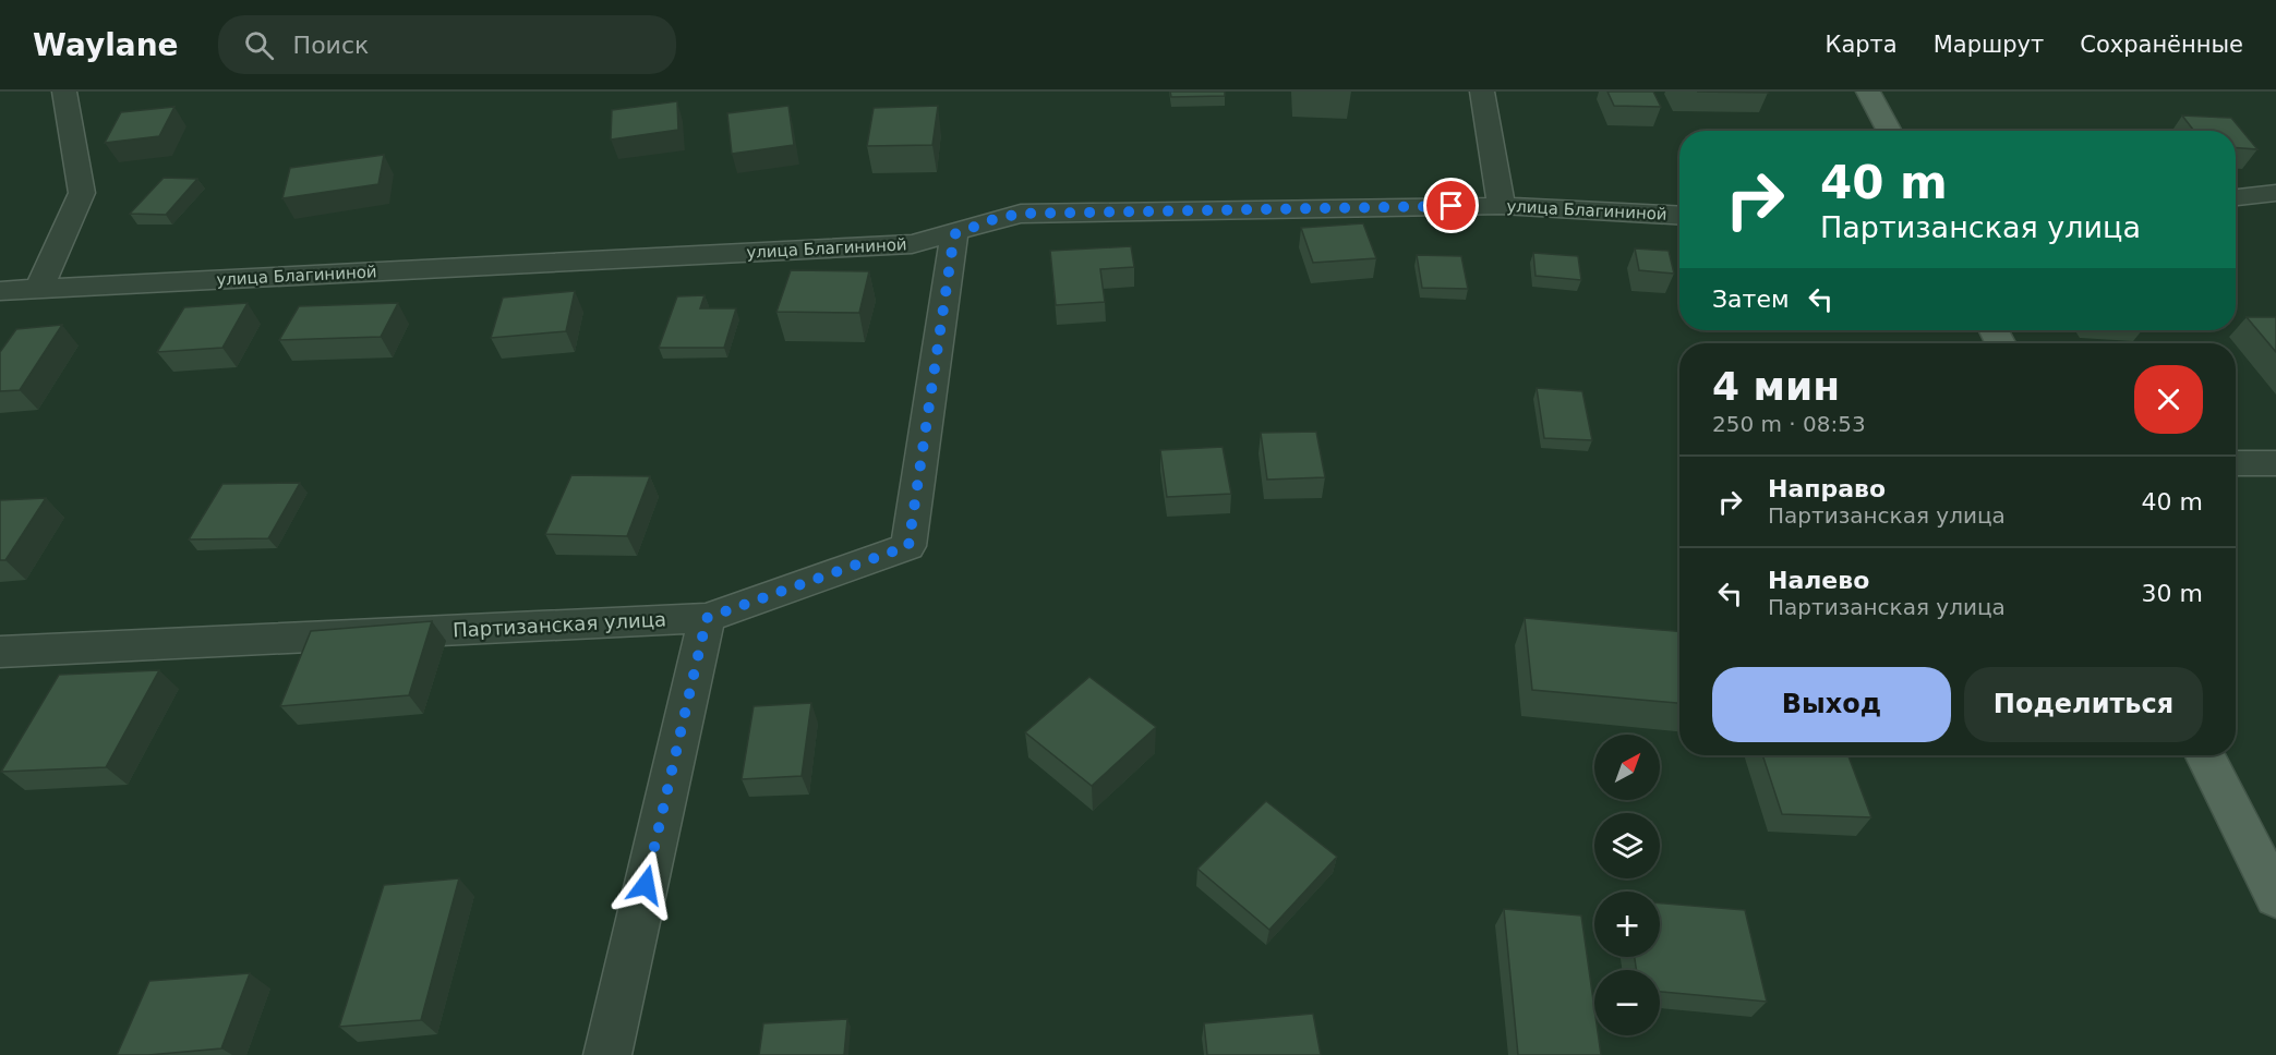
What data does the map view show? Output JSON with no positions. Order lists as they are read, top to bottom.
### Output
{
  "streets": {
    "street": ["улица Благининой", "Партизанская улица"]
  },
  "crossings": [
    ["улица Благининой", "Партизанская улица"]
  ],
  "north": "top right",
  "page": {
    "header": "Waylane",
    "search": "Поиск",
    "nav": ["Карта", "Маршрут", "Сохранённые"],
    "turn": ["40 m", "Партизанская улица"],
    "then": "Затем",
    "heading": ["4 мин", "250 m · 08:53"],
    "list": [
      {
        "name": "Направо",
        "note": "Партизанская улица",
        "value": "40 m"
      },
      {
        "name": "Налево",
        "note": "Партизанская улица",
        "value": "30 m"
      }
    ],
    "buttons": ["Выход", "Поделиться"],
    "map_buttons": ["+", "−"]
  }
}
